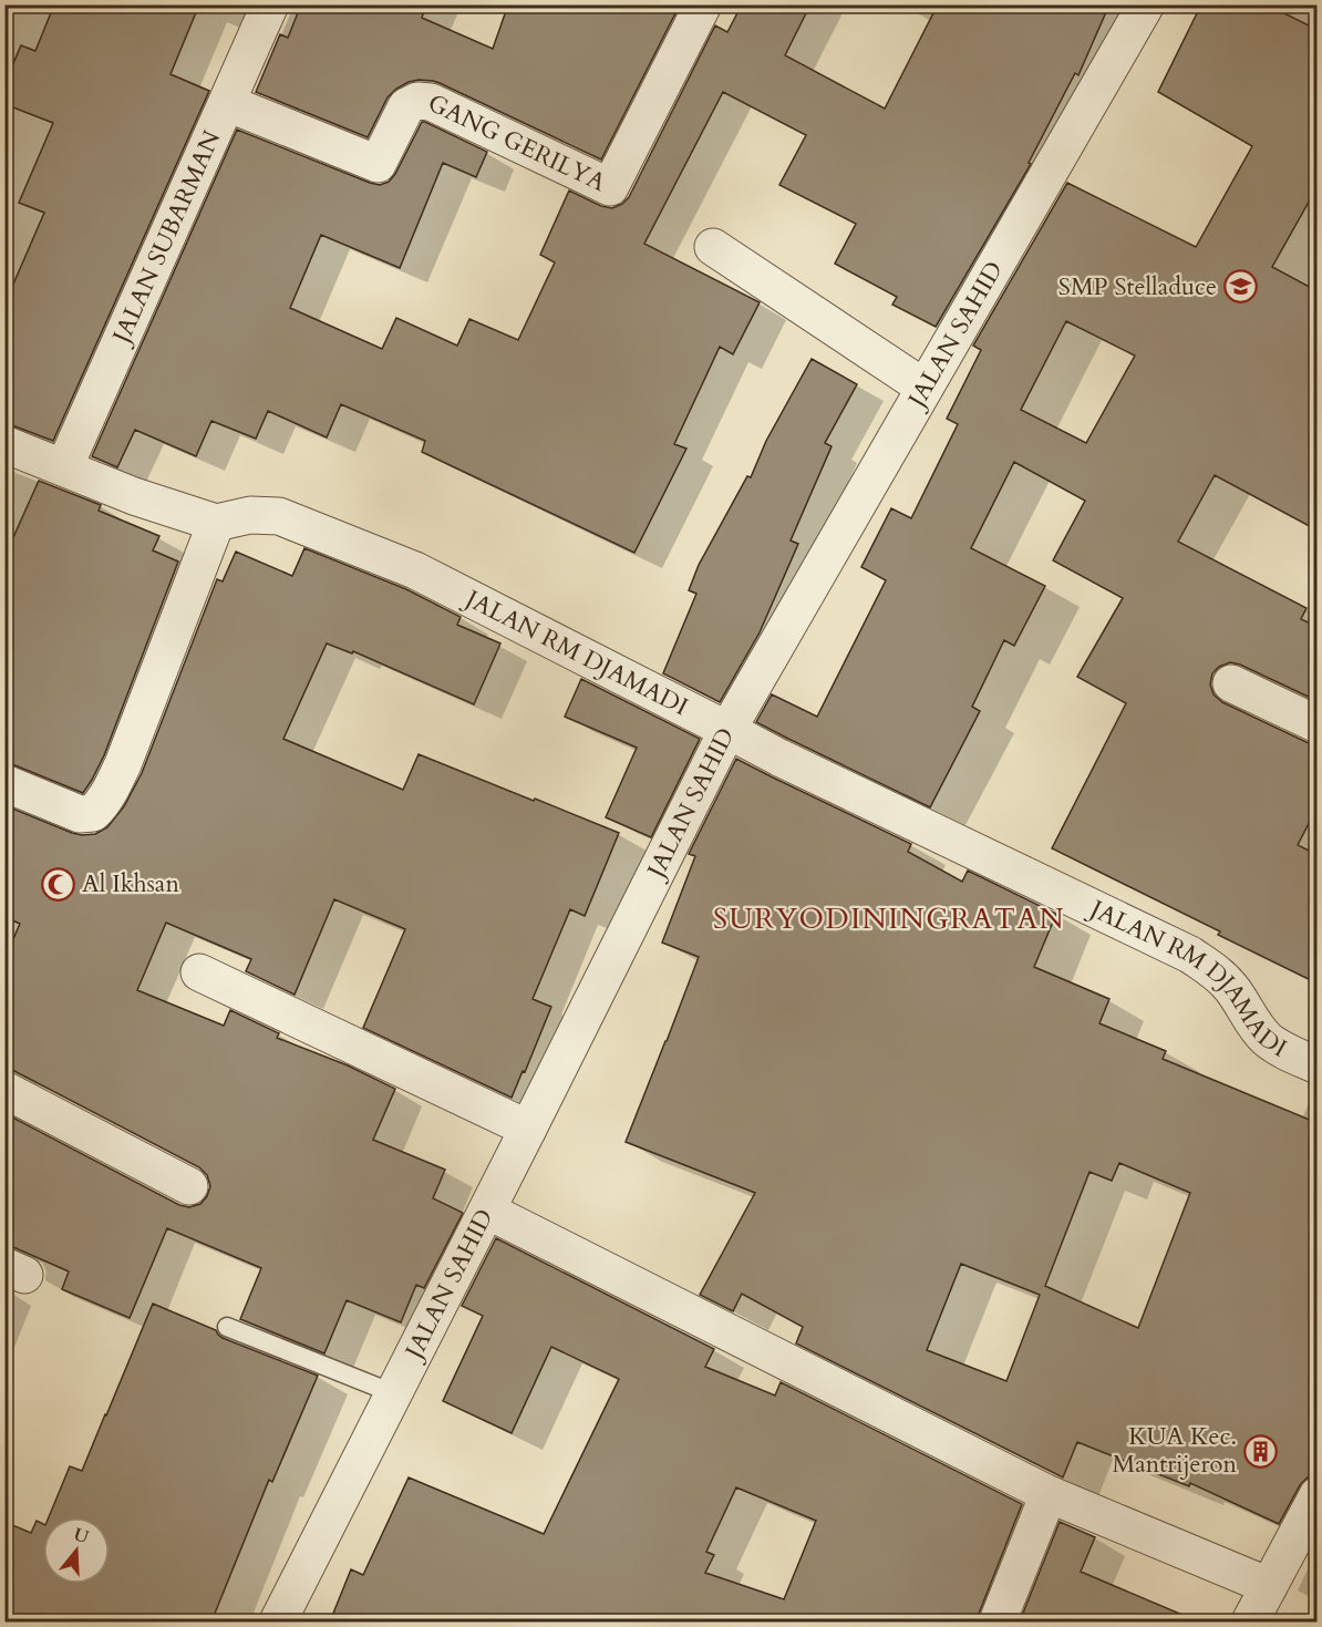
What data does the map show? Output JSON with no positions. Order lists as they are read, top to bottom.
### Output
{
  "streets": {
    "street": [
      "GANG GERILYA",
      "JALAN SUBARMAN",
      "JALAN SAHID",
      "JALAN RM DJAMADI"
    ]
  },
  "crossings": [
    ["GANG GERILYA", "JALAN SUBARMAN"],
    ["JALAN SAHID", "JALAN RM DJAMADI"]
  ],
  "districts": ["SURYODININGRATAN"],
  "places": {
    "school or university": ["SMP Stelladuce"],
    "mosque": ["Al Ikhsan"],
    "building": ["KUA Kec. Mantrijeron"]
  },
  "north": "top"
}
